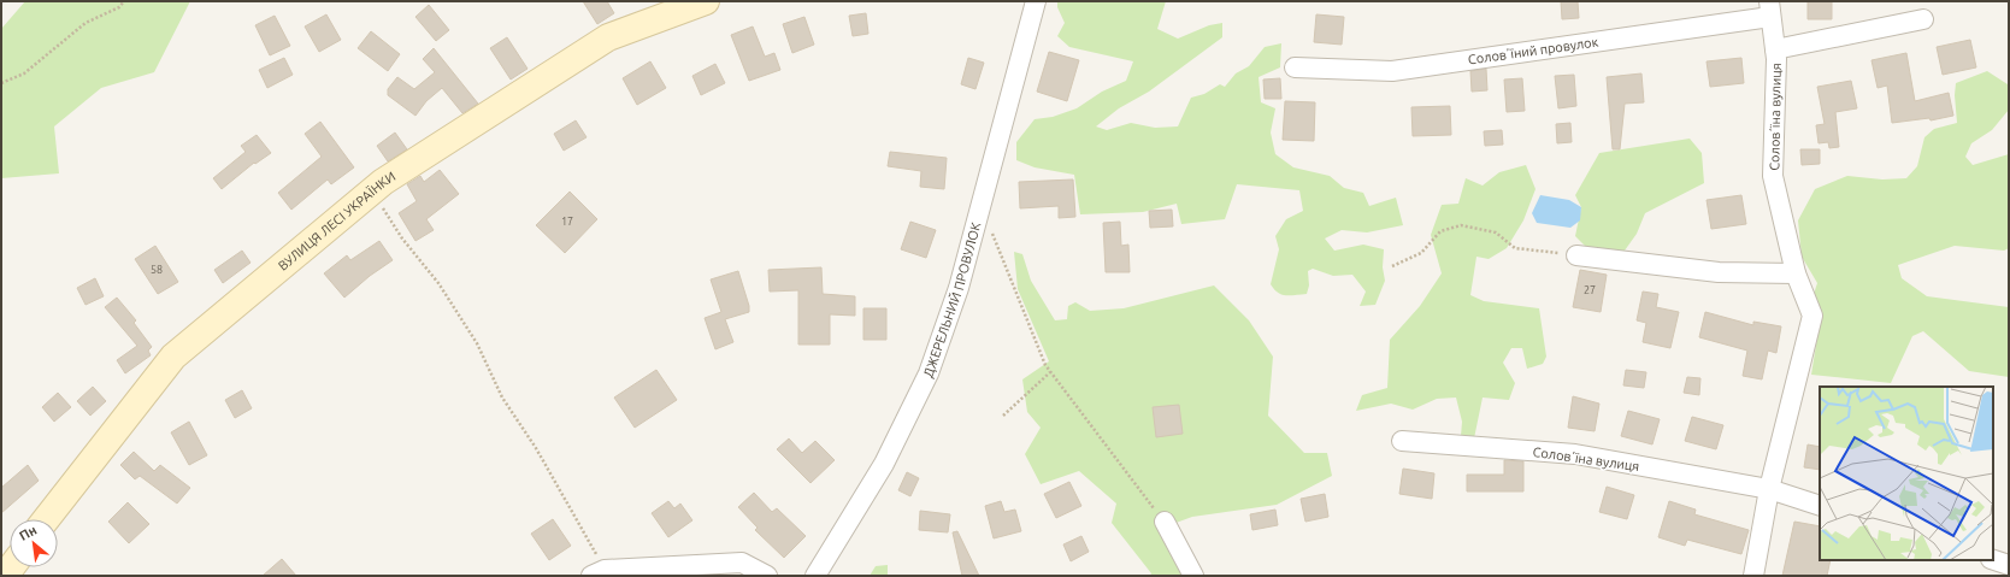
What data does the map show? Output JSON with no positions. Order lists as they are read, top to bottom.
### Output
{
  "streets": {
    "street": [
      "Соловʼїний провулок",
      "Соловʼїна вулиця",
      "ВУЛИЦЯ ЛЕСІ УКРАЇНКИ",
      "ДЖЕРЕЛЬНИЙ ПРОВУЛОК"
    ]
  },
  "crossings": [
    ["Соловʼїний провулок", "Соловʼїна вулиця"]
  ],
  "house_numbers": ["17", "58", "27"],
  "north": "top left"
}
